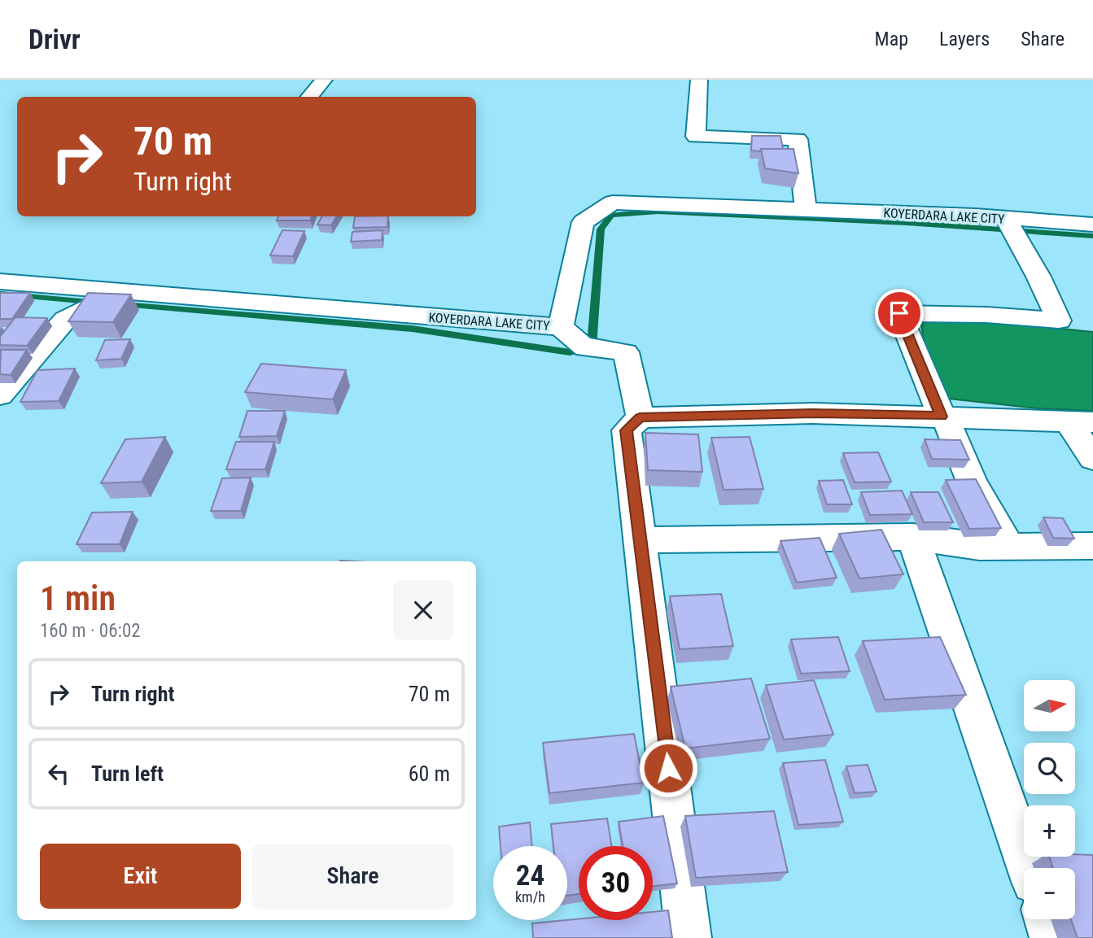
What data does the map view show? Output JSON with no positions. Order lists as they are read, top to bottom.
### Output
{
  "streets": {
    "street": ["KOYERDARA LAKE CITY"]
  },
  "north": "right",
  "page": {
    "header": "Drivr",
    "nav": ["Map", "Layers", "Share"],
    "turn": ["70 m", "Turn right"],
    "heading": ["1 min", "160 m · 06:02"],
    "list": [
      {
        "name": "Turn right",
        "value": "70 m"
      },
      {
        "name": "Turn left",
        "value": "60 m"
      }
    ],
    "map_buttons": ["+", "−"],
    "buttons": ["Exit", "Share"],
    "speed": "24 km/h",
    "limit": "30"
  }
}
